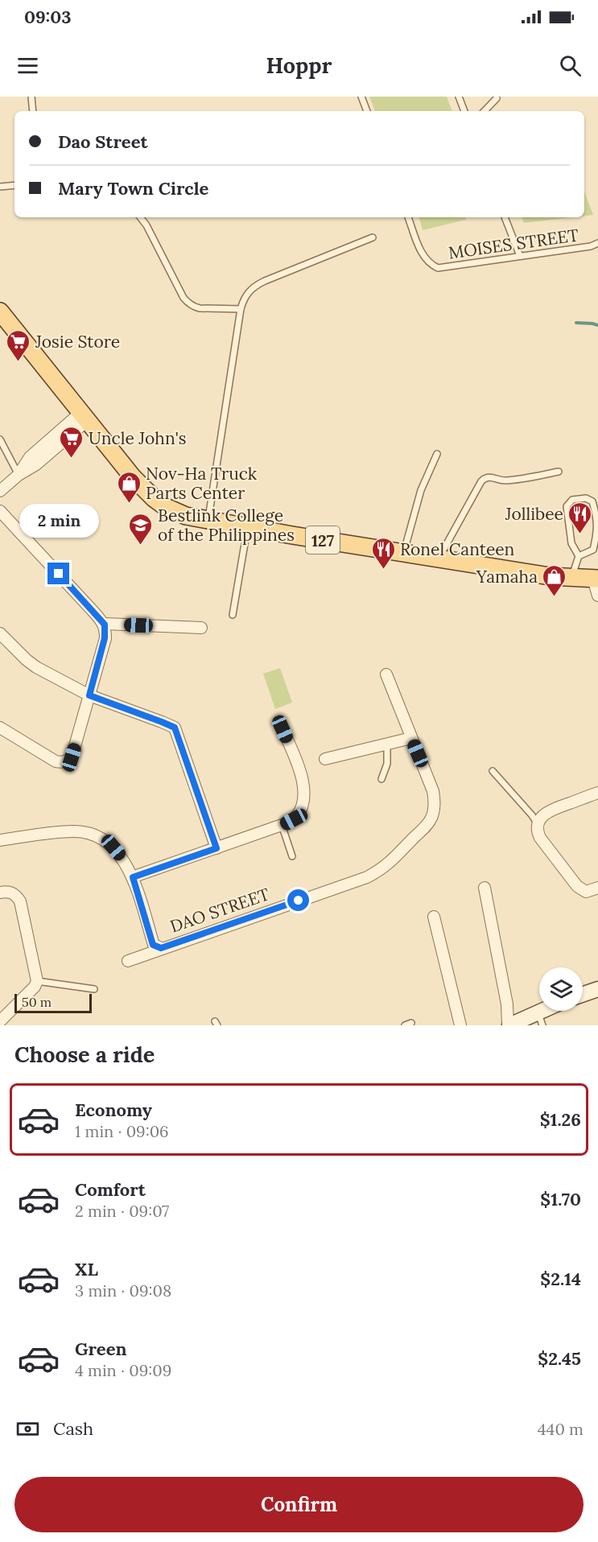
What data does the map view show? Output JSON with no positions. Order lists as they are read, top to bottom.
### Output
{
  "streets": {
    "main road": ["127"],
    "street": ["DAO STREET"],
    "lane": ["MOISES STREET"]
  },
  "places": {
    "supermarket": ["Josie Store", "Uncle John's"],
    "shop": ["Nov-Ha Truck Parts Center", "Yamaha"],
    "restaurant": ["Jollibee", "Ronel Canteen"],
    "school or university": ["Bestlink College of the Philippines"]
  },
  "scale_bar": "50 m",
  "page": {
    "status": "09:03",
    "header": "Hoppr",
    "banner": ["Dao Street", "Mary Town Circle"],
    "bubble": "2 min",
    "scale": "50 m",
    "heading": "Choose a ride",
    "list": [
      {
        "name": "Economy",
        "note": "1 min · 09:06",
        "value": "$1.26"
      },
      {
        "name": "Comfort",
        "note": "2 min · 09:07",
        "value": "$1.70"
      },
      {
        "name": "XL",
        "note": "3 min · 09:08",
        "value": "$2.14"
      },
      {
        "name": "Green",
        "note": "4 min · 09:09",
        "value": "$2.45"
      }
    ],
    "pay": ["Cash", "440 m"],
    "buttons": "Confirm"
  }
}
